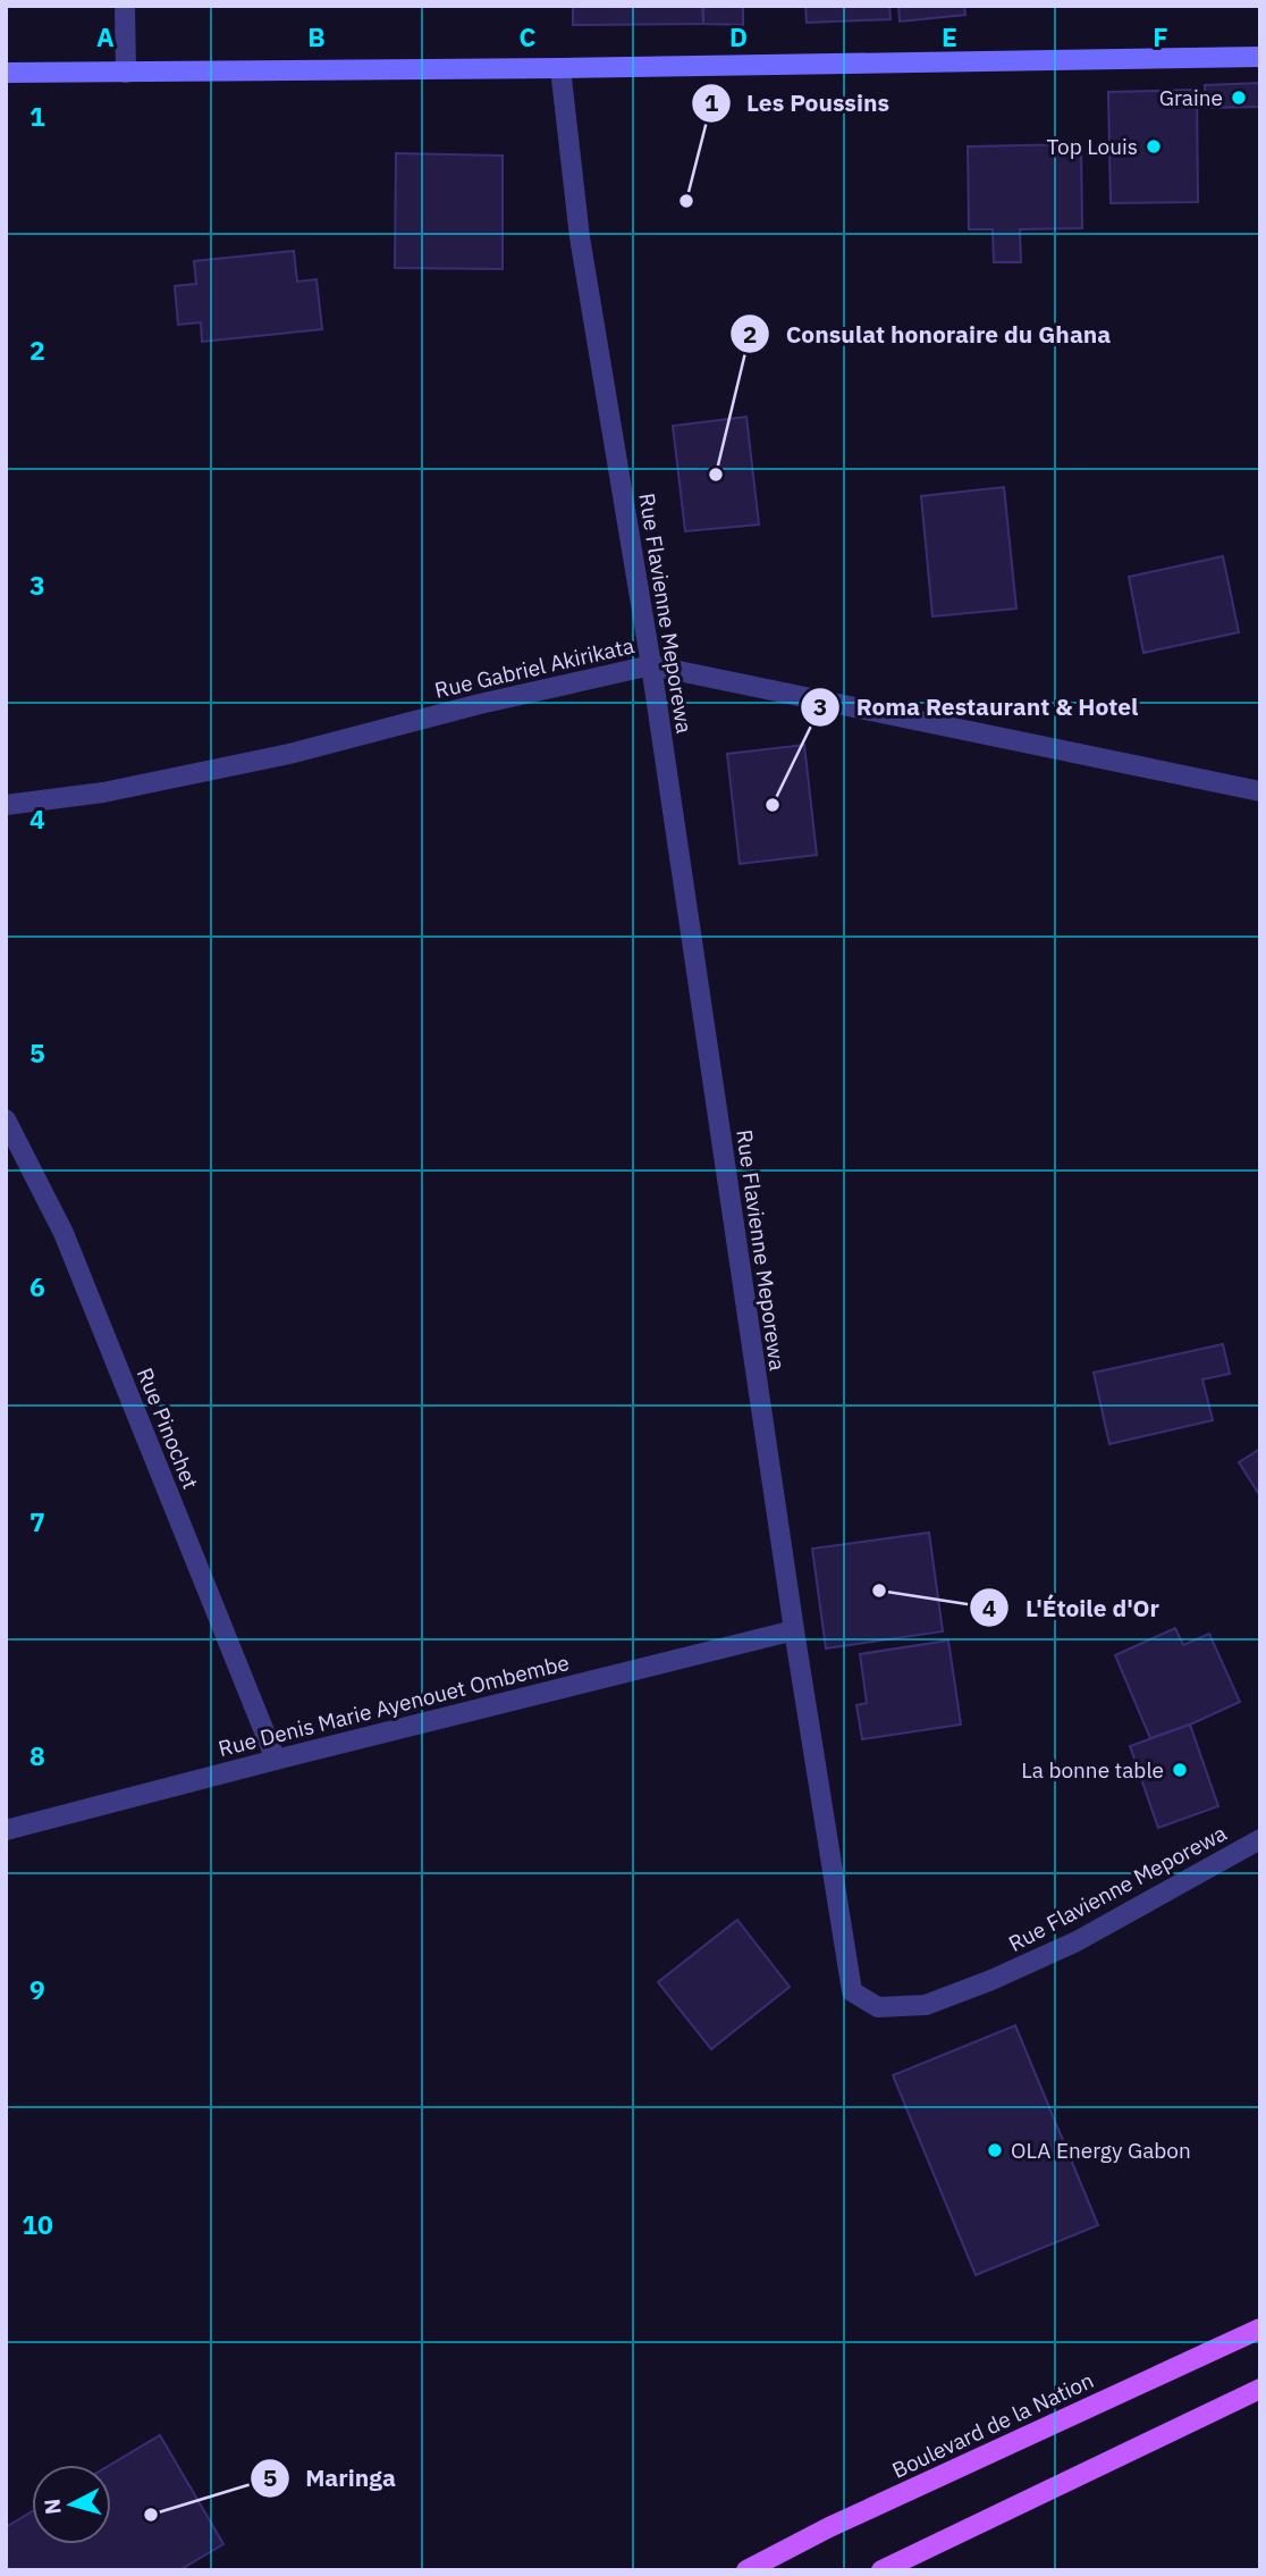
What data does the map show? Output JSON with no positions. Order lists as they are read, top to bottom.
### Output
{
  "streets": {
    "main road": ["Boulevard de la Nation"],
    "street": [
      "Rue Flavienne Meporewa",
      "Rue Gabriel Akirikata",
      "Rue Pinochet",
      "Rue Denis Marie Ayenouet Ombembe"
    ]
  },
  "crossings": [
    ["Rue Flavienne Meporewa", "Rue Gabriel Akirikata"],
    ["Rue Flavienne Meporewa", "Rue Denis Marie Ayenouet Ombembe"],
    ["Rue Pinochet", "Rue Denis Marie Ayenouet Ombembe"]
  ],
  "places": [
    "Graine",
    "Top Louis",
    "Les Poussins",
    "Consulat honoraire du Ghana",
    "Roma Restaurant & Hotel",
    "L'Étoile d'Or",
    "La bonne table",
    "OLA Energy Gabon",
    "Maringa"
  ],
  "north": "left",
  "grid": {
    "columns": [
      "A",
      "B",
      "C",
      "D",
      "E",
      "F"
    ],
    "rows": [
      "1",
      "2",
      "3",
      "4",
      "5",
      "6",
      "7",
      "8",
      "9",
      "10"
    ]
  }
}
